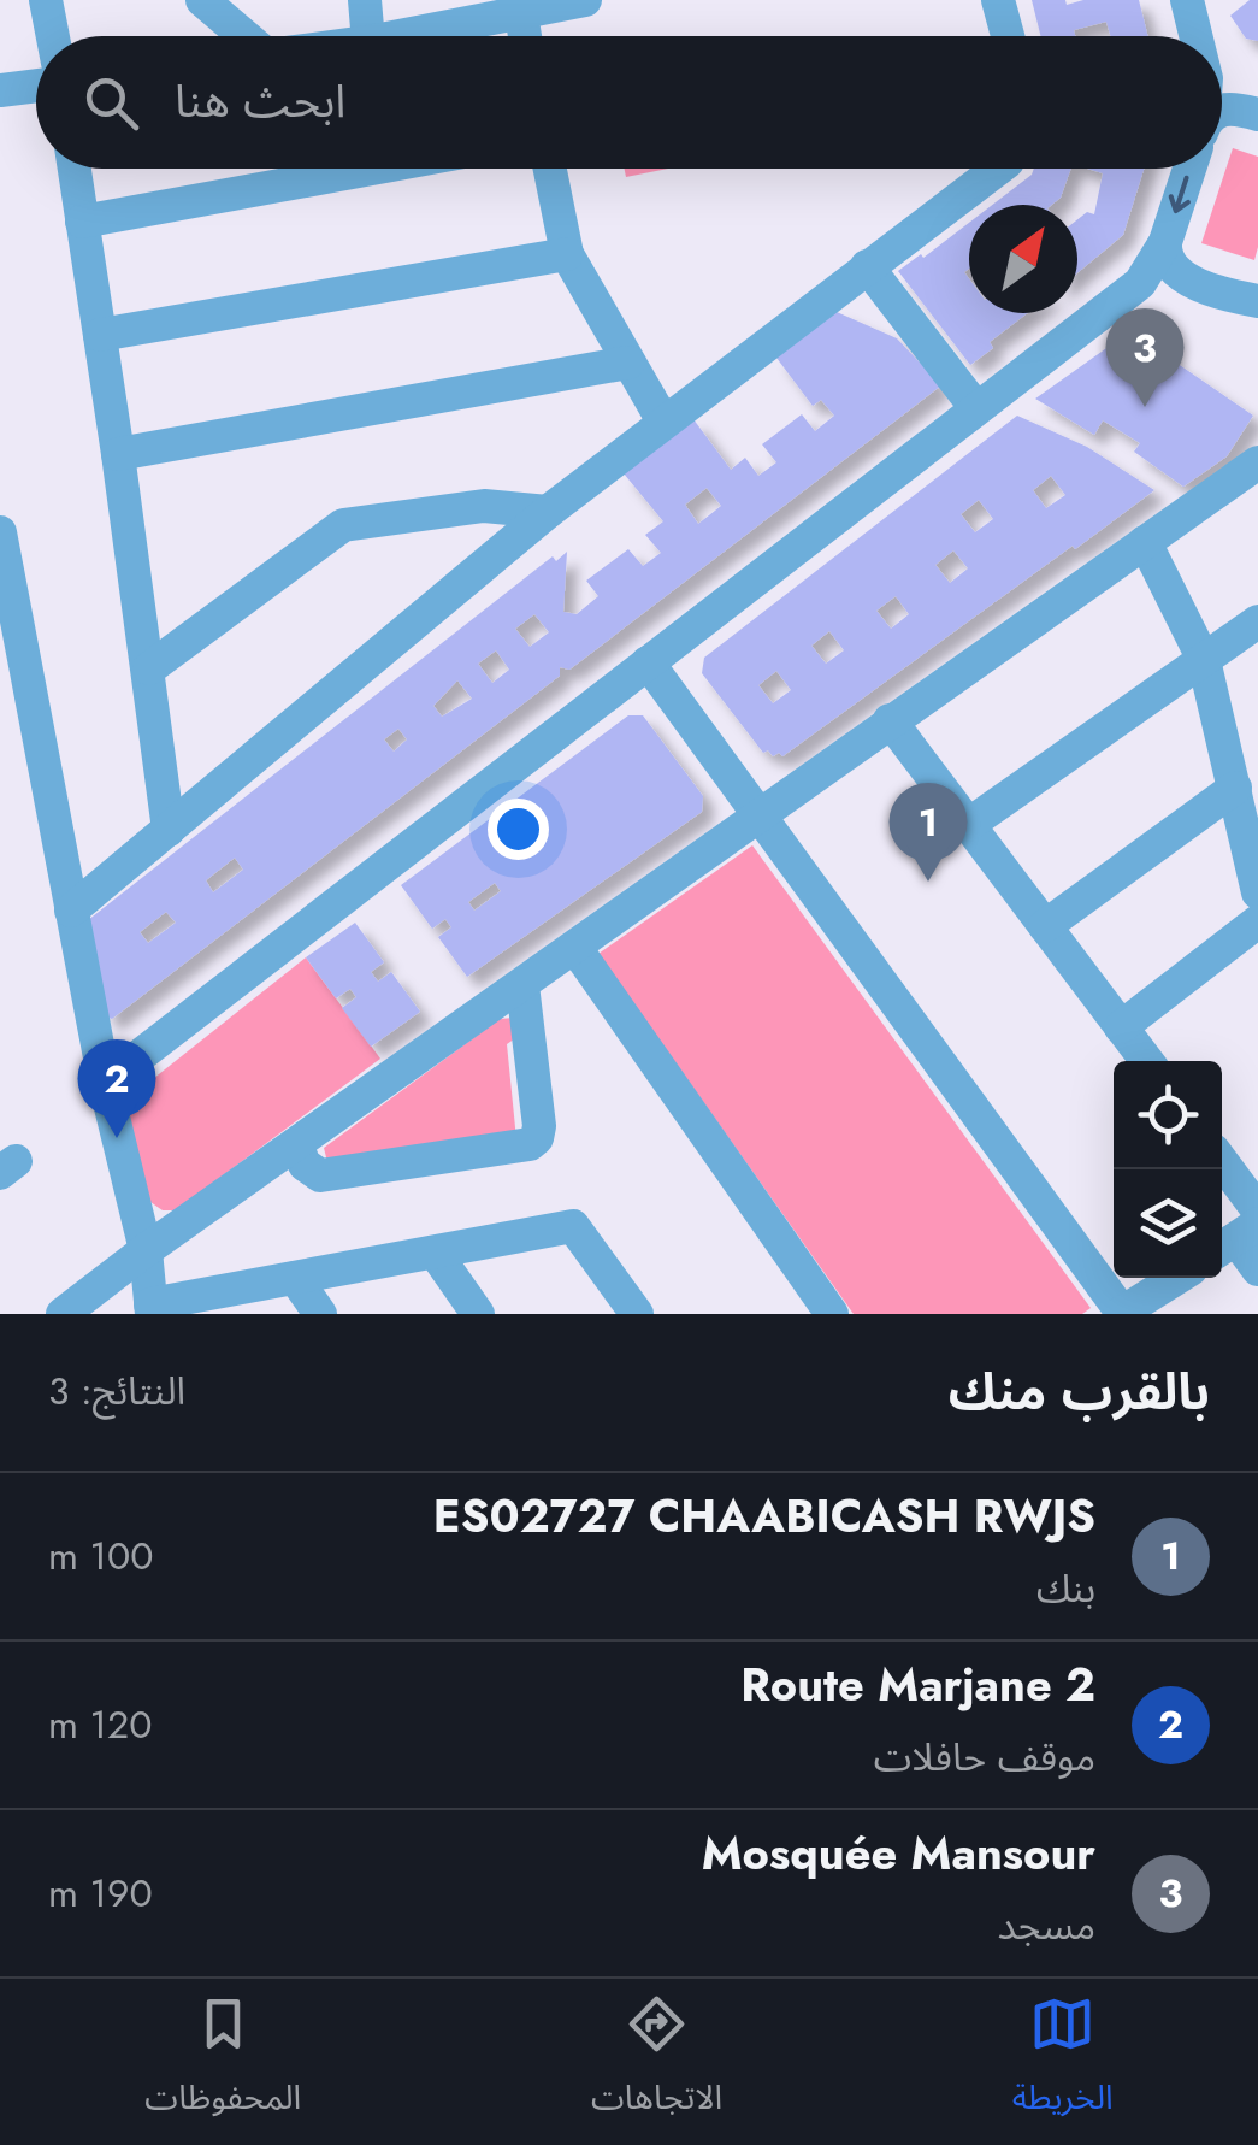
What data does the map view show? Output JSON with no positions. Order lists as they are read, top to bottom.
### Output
{
  "north": "top right",
  "page": {
    "search": "ابحث هنا",
    "pins": ["3", "1", "2"],
    "heading": ["بالقرب منك", "النتائج: 3"],
    "list": [
      {
        "mark": "1",
        "name": "ES02727 CHAABICASH RWJS",
        "note": "بنك",
        "value": "100 m"
      },
      {
        "mark": "2",
        "name": "Route Marjane 2",
        "note": "موقف حافلات",
        "value": "120 m"
      },
      {
        "mark": "3",
        "name": "Mosquée Mansour",
        "note": "مسجد",
        "value": "190 m"
      }
    ],
    "nav": ["الخريطة", "الاتجاهات", "المحفوظات"]
  }
}
